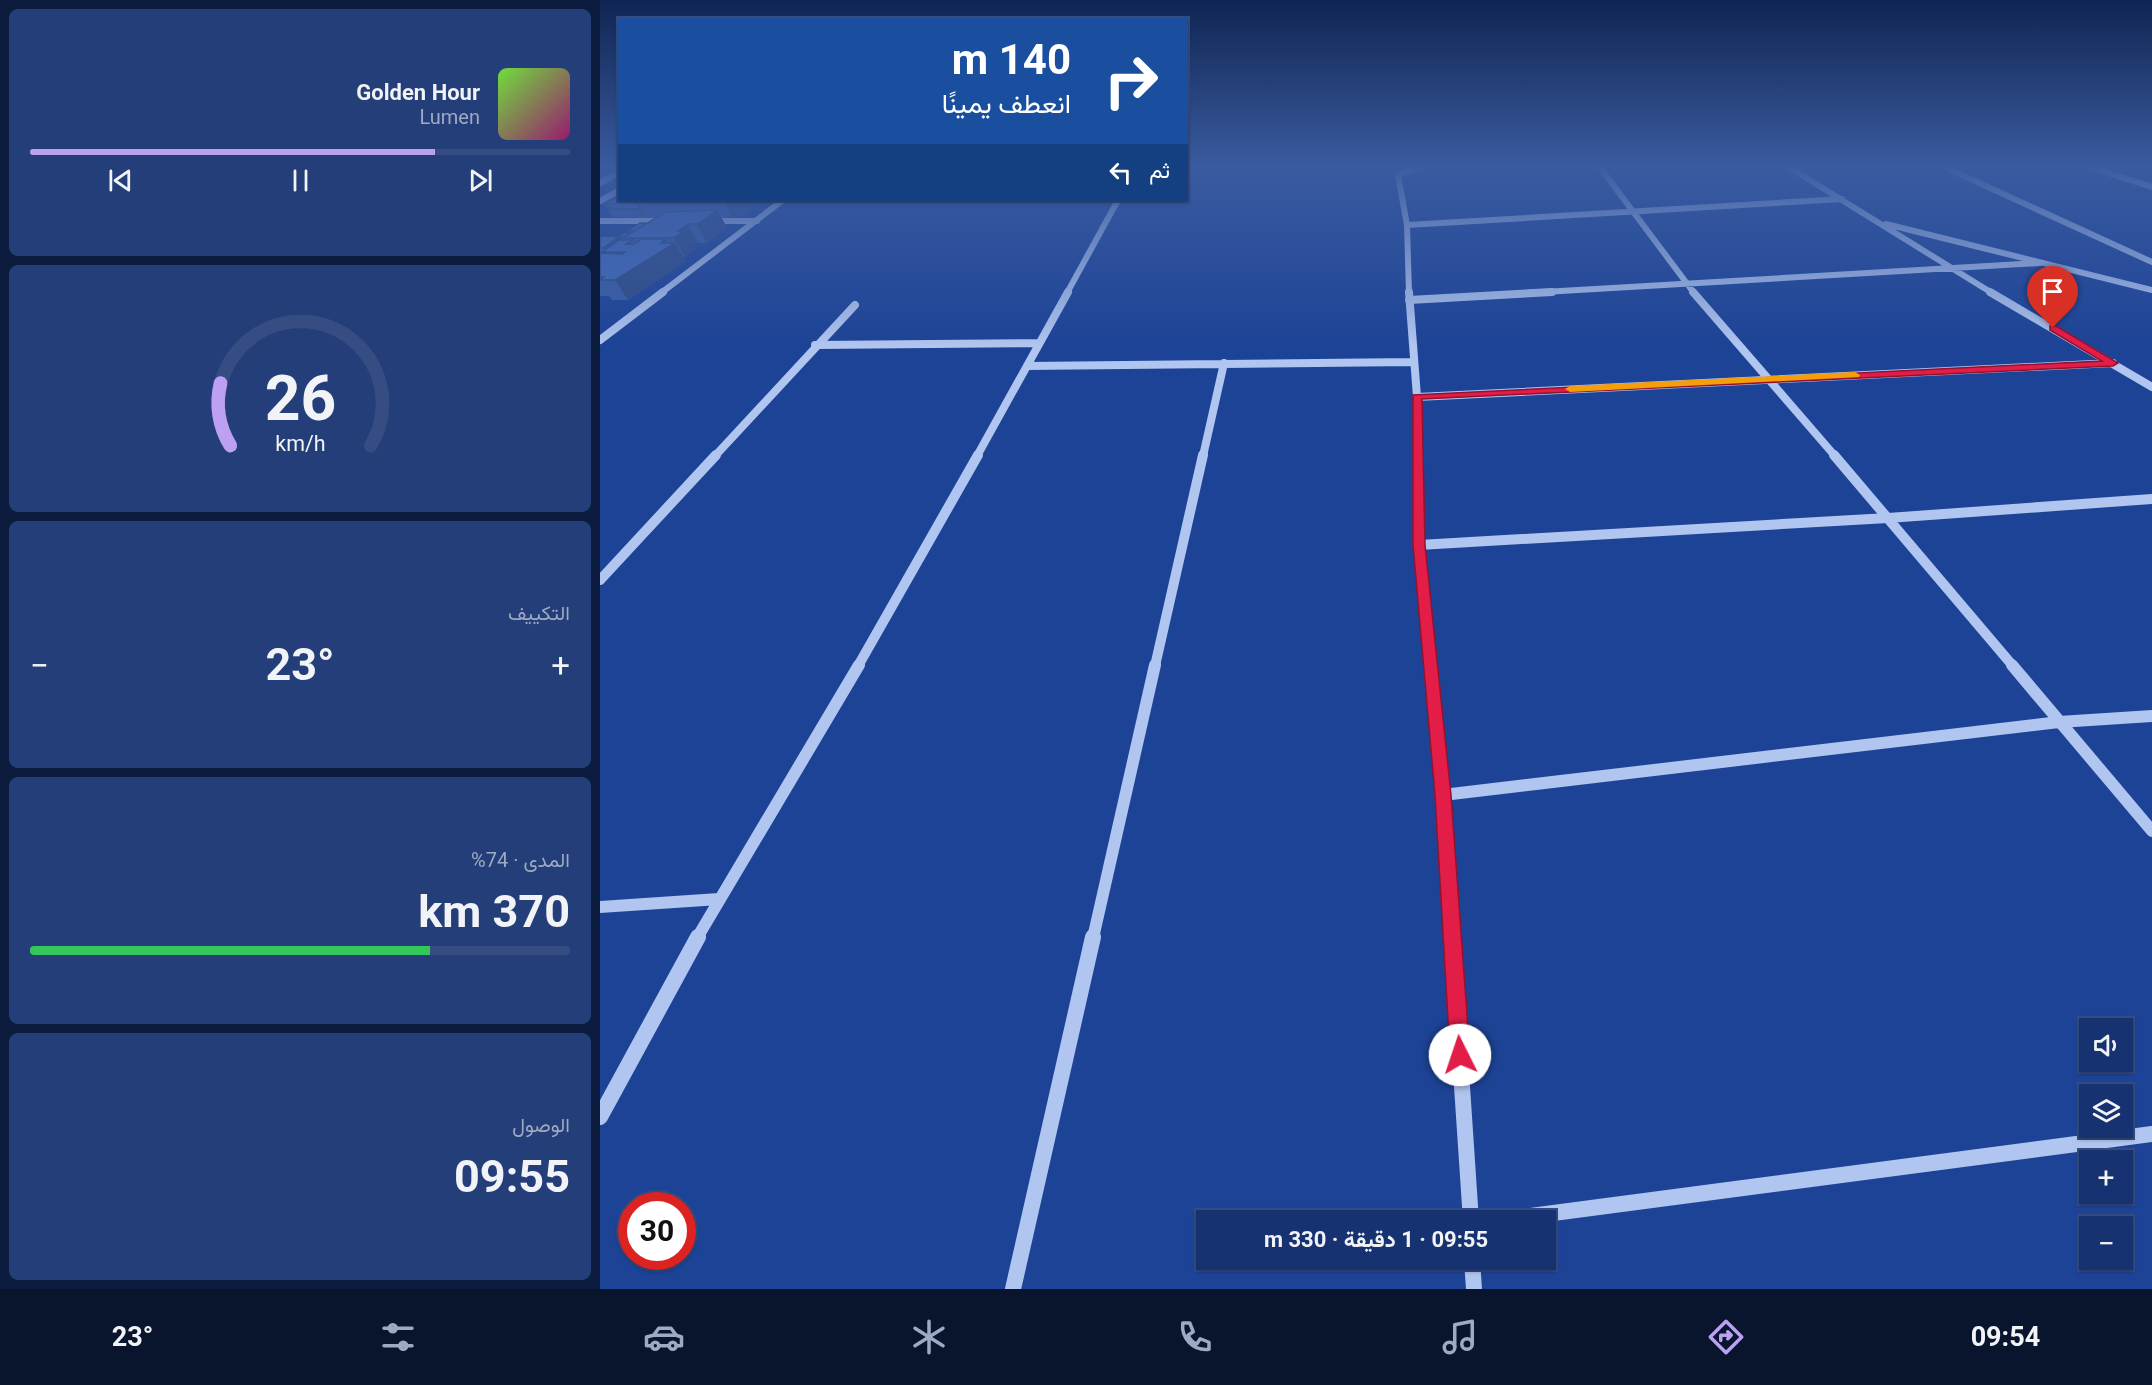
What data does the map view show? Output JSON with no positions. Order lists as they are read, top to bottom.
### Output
{
  "page": {
    "turn": ["140 m", "انعطف يمينًا"],
    "song": ["Golden Hour", "Lumen"],
    "then": "ثم",
    "tile": [
      "التكييف",
      ["المدى · 74%", "370 km"],
      ["الوصول", "09:55"]
    ],
    "heat": ["−", "23°", "+"],
    "map_buttons": ["+", "−"],
    "limit": "30",
    "trip": "09:55 · 1 دقيقة · 330 m",
    "tabs": ["09:54", "23°"],
    "gauge": ["26", "km/h"]
  }
}
